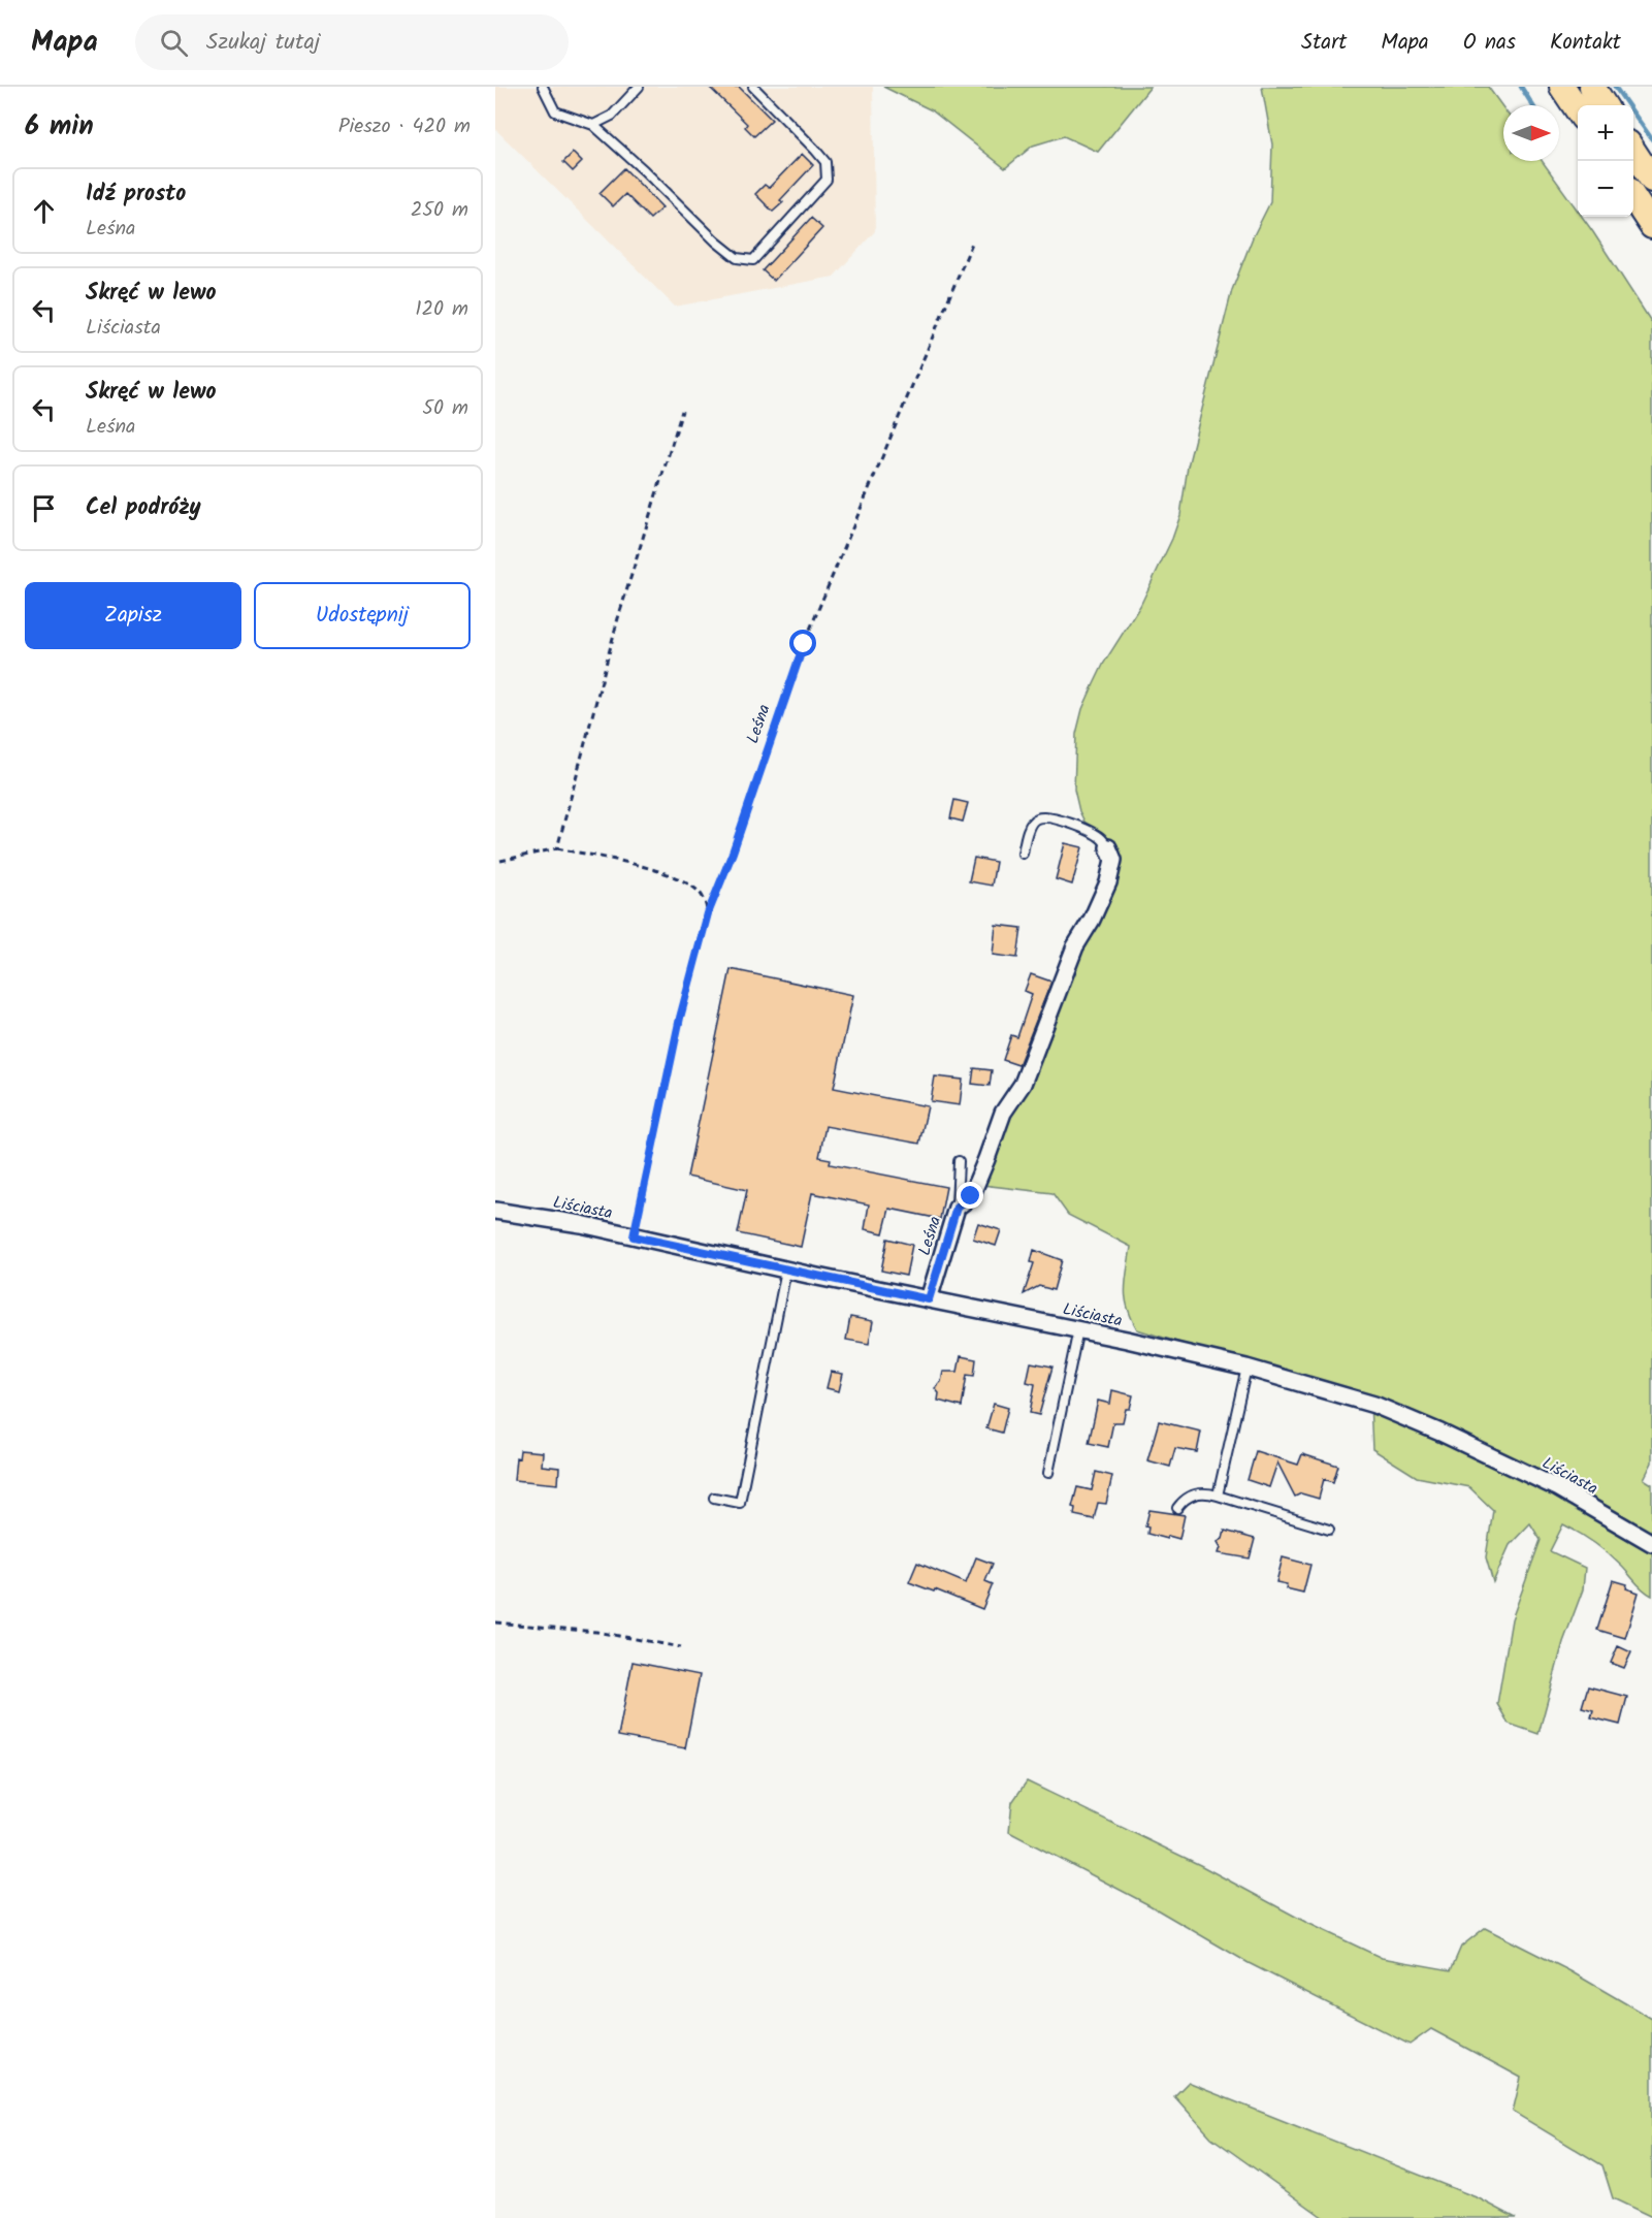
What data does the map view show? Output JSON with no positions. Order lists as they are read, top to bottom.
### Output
{
  "streets": {
    "street": ["Leśna", "Liściasta"]
  },
  "crossings": [
    ["Leśna", "Liściasta"]
  ],
  "north": "right",
  "page": {
    "header": "Mapa",
    "search": "Szukaj tutaj",
    "nav": [
      "Start",
      "Mapa",
      "O nas",
      "Kontakt"
    ],
    "heading": ["6 min", "Pieszo · 420 m"],
    "map_buttons": ["+", "−"],
    "list": [
      ["Idź prosto", "Leśna", "250 m"],
      ["Skręć w lewo", "Liściasta", "120 m"],
      ["Skręć w lewo", "Leśna", "50 m"],
      "Cel podróży"
    ],
    "buttons": ["Zapisz", "Udostępnij"]
  }
}
